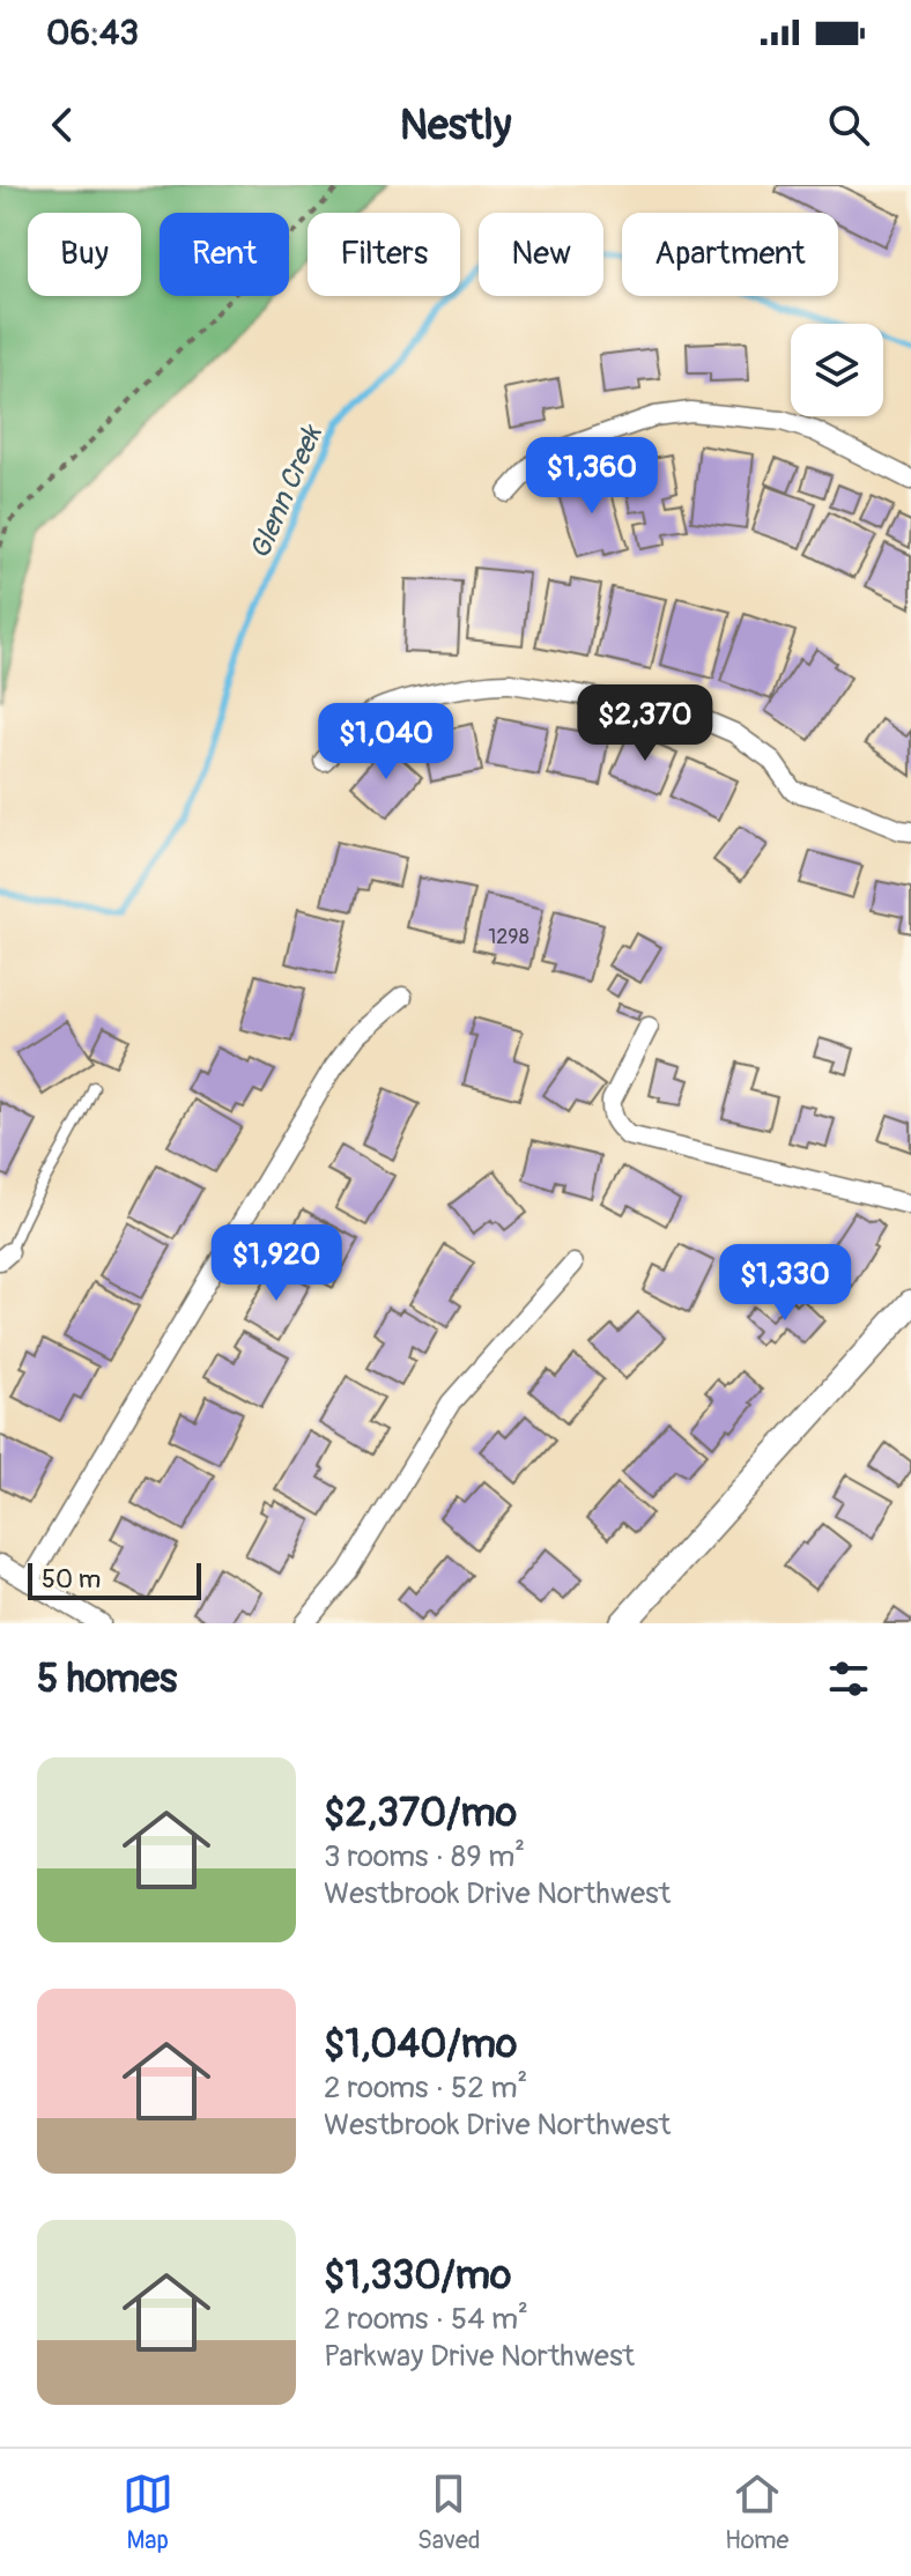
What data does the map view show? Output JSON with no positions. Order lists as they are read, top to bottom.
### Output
{
  "water": ["Glenn Creek"],
  "house_numbers": ["1298"],
  "scale_bar": "50 m",
  "page": {
    "status": "06:43",
    "header": "Nestly",
    "chip": [
      "Buy",
      "Rent",
      "Filters",
      "New",
      "Apartment"
    ],
    "price": [
      "$1,360",
      "$2,370",
      "$1,040",
      "$1,920",
      "$1,330"
    ],
    "scale": "50 m",
    "heading": "5 homes",
    "list": [
      {
        "name": "$2,370/mo",
        "note": "3 rooms · 89 m² · Westbrook Drive Northwest"
      },
      {
        "name": "$1,040/mo",
        "note": "2 rooms · 52 m² · Westbrook Drive Northwest"
      },
      {
        "name": "$1,330/mo",
        "note": "2 rooms · 54 m² · Parkway Drive Northwest"
      }
    ],
    "tabs": ["Map", "Saved", "Home"]
  }
}
